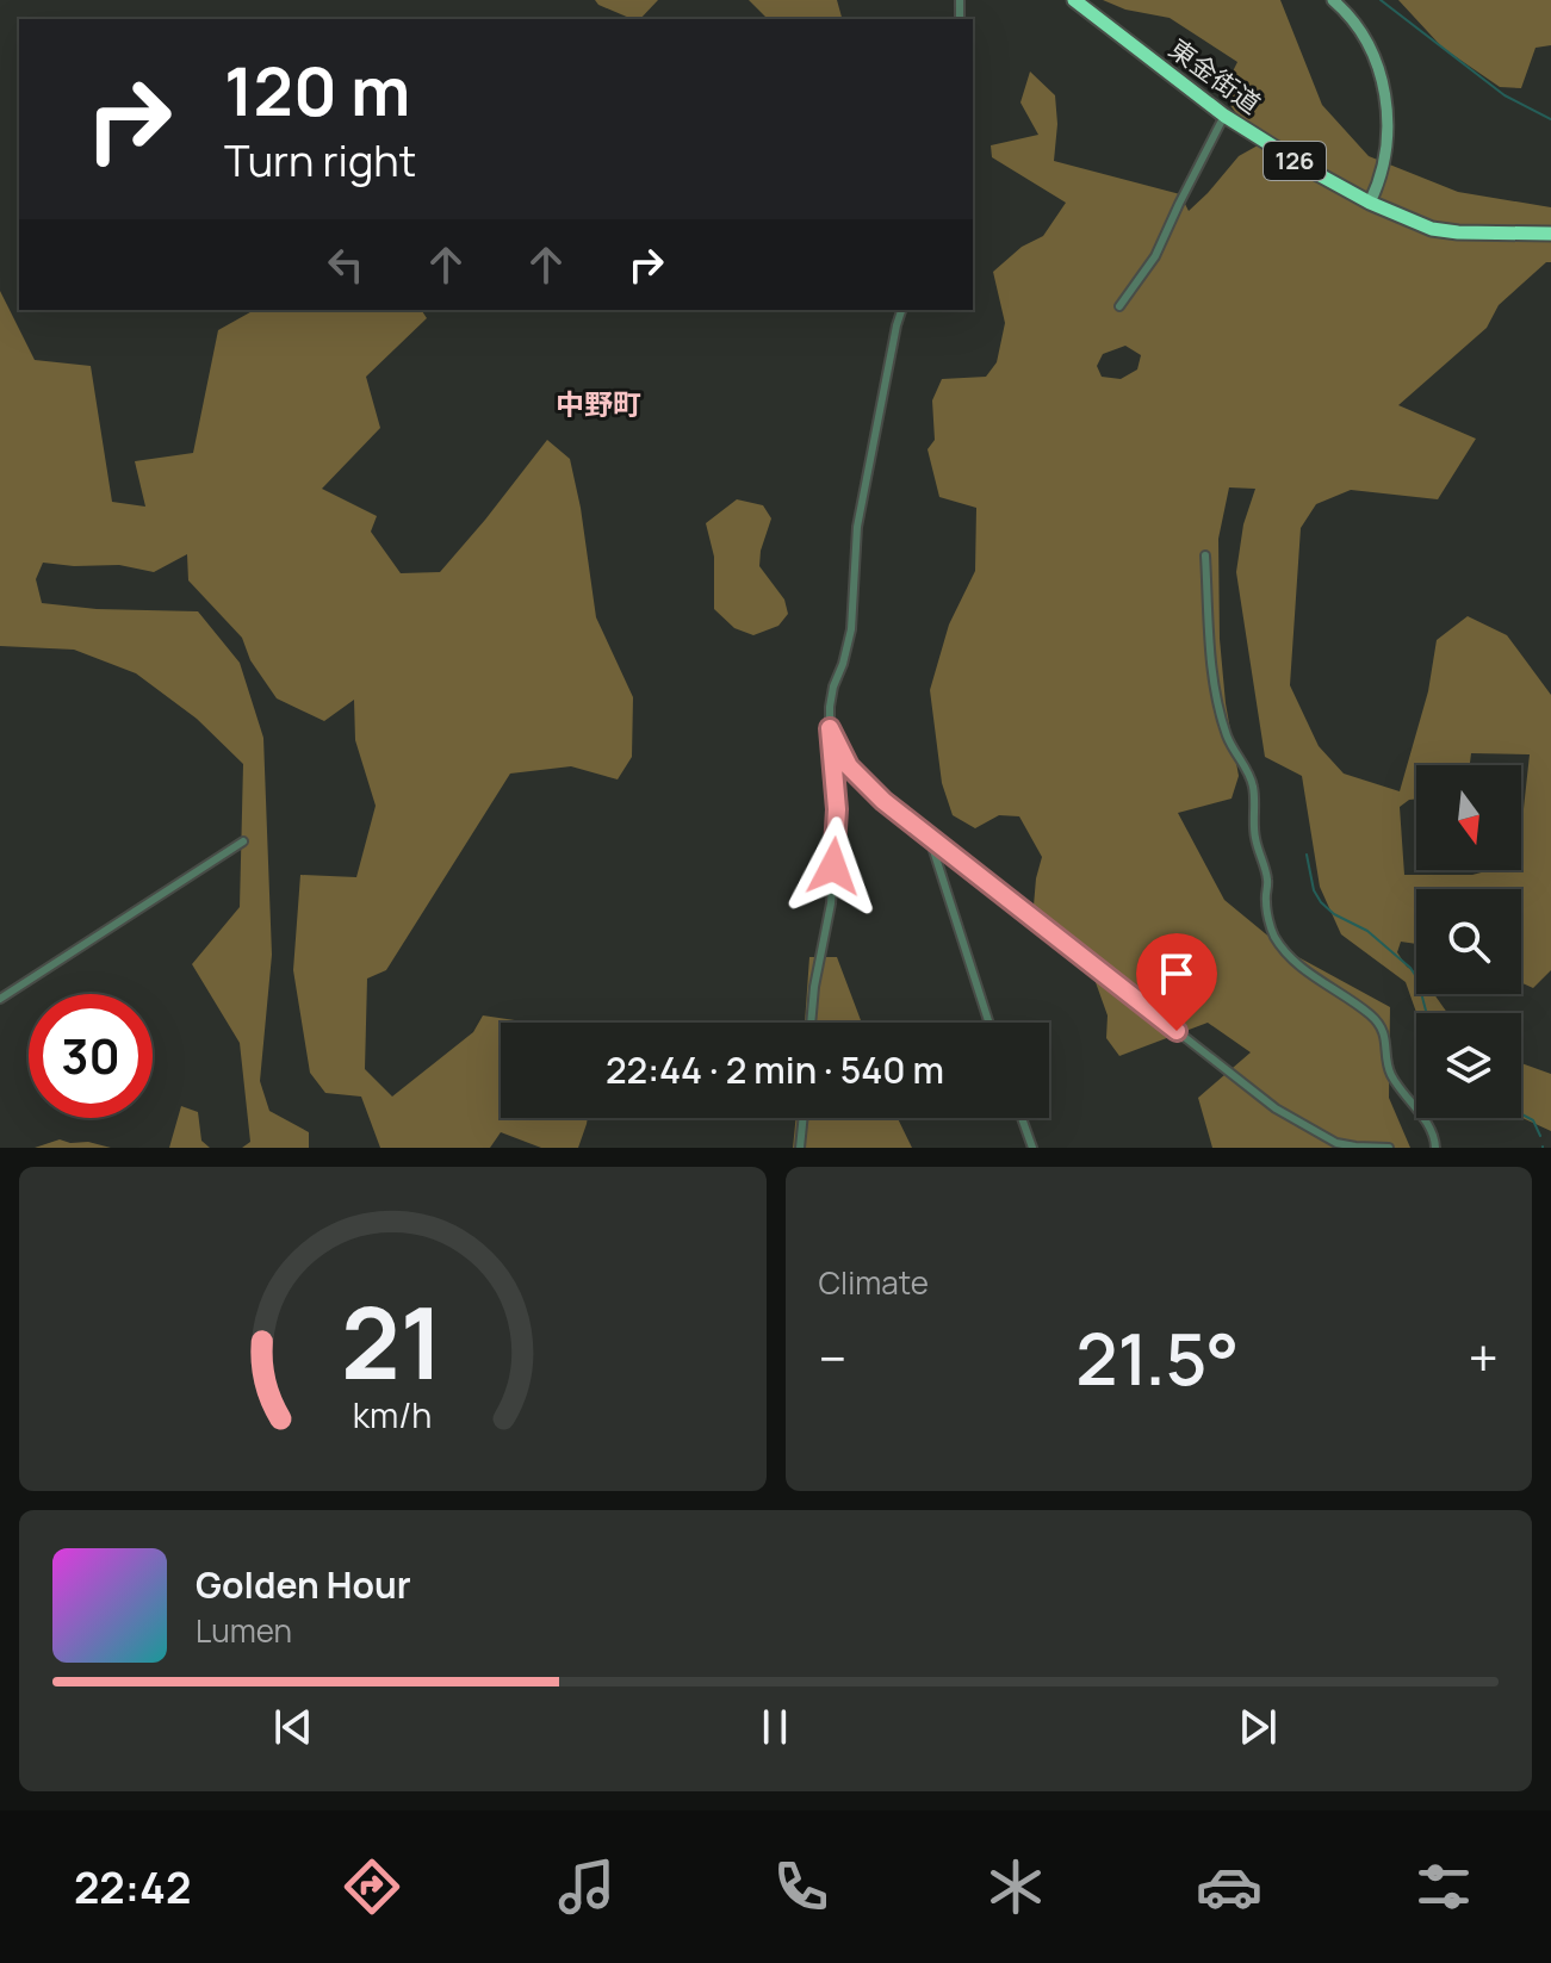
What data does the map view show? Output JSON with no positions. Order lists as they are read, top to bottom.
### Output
{
  "streets": {
    "highway": ["東金街道", "126"]
  },
  "districts": ["中野町"],
  "north": "bottom",
  "page": {
    "turn": ["120 m", "Turn right"],
    "limit": "30",
    "trip": "22:44 · 2 min · 540 m",
    "tile": "Climate",
    "heat": ["−", "21.5°", "+"],
    "song": ["Golden Hour", "Lumen"],
    "tabs": "22:42",
    "gauge": ["21", "km/h"]
  }
}
